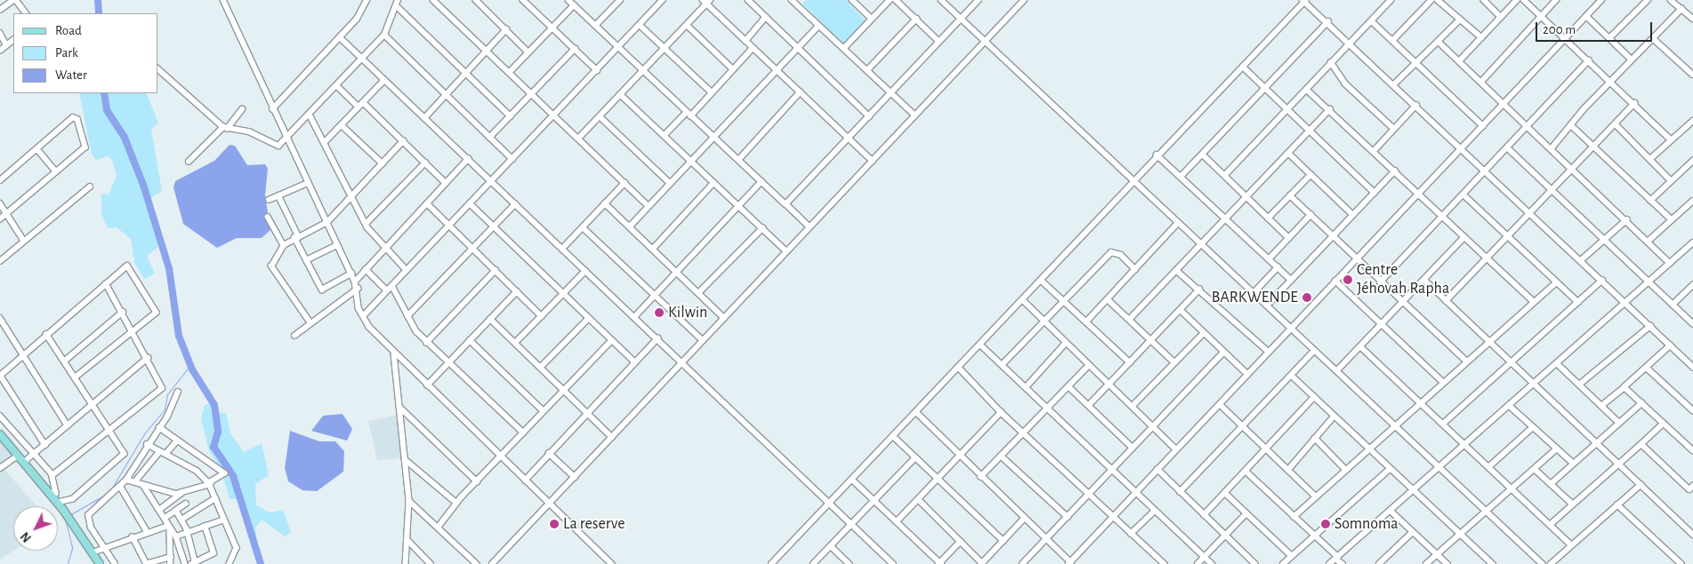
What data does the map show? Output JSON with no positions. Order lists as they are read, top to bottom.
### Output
{
  "places": [
    "Centre Jéhovah Rapha",
    "BARKWENDE",
    "Kilwin",
    "La reserve",
    "Somnoma"
  ],
  "legend": ["Road", "Park", "Water"],
  "scale_bar": "200 m",
  "north": "bottom left"
}
